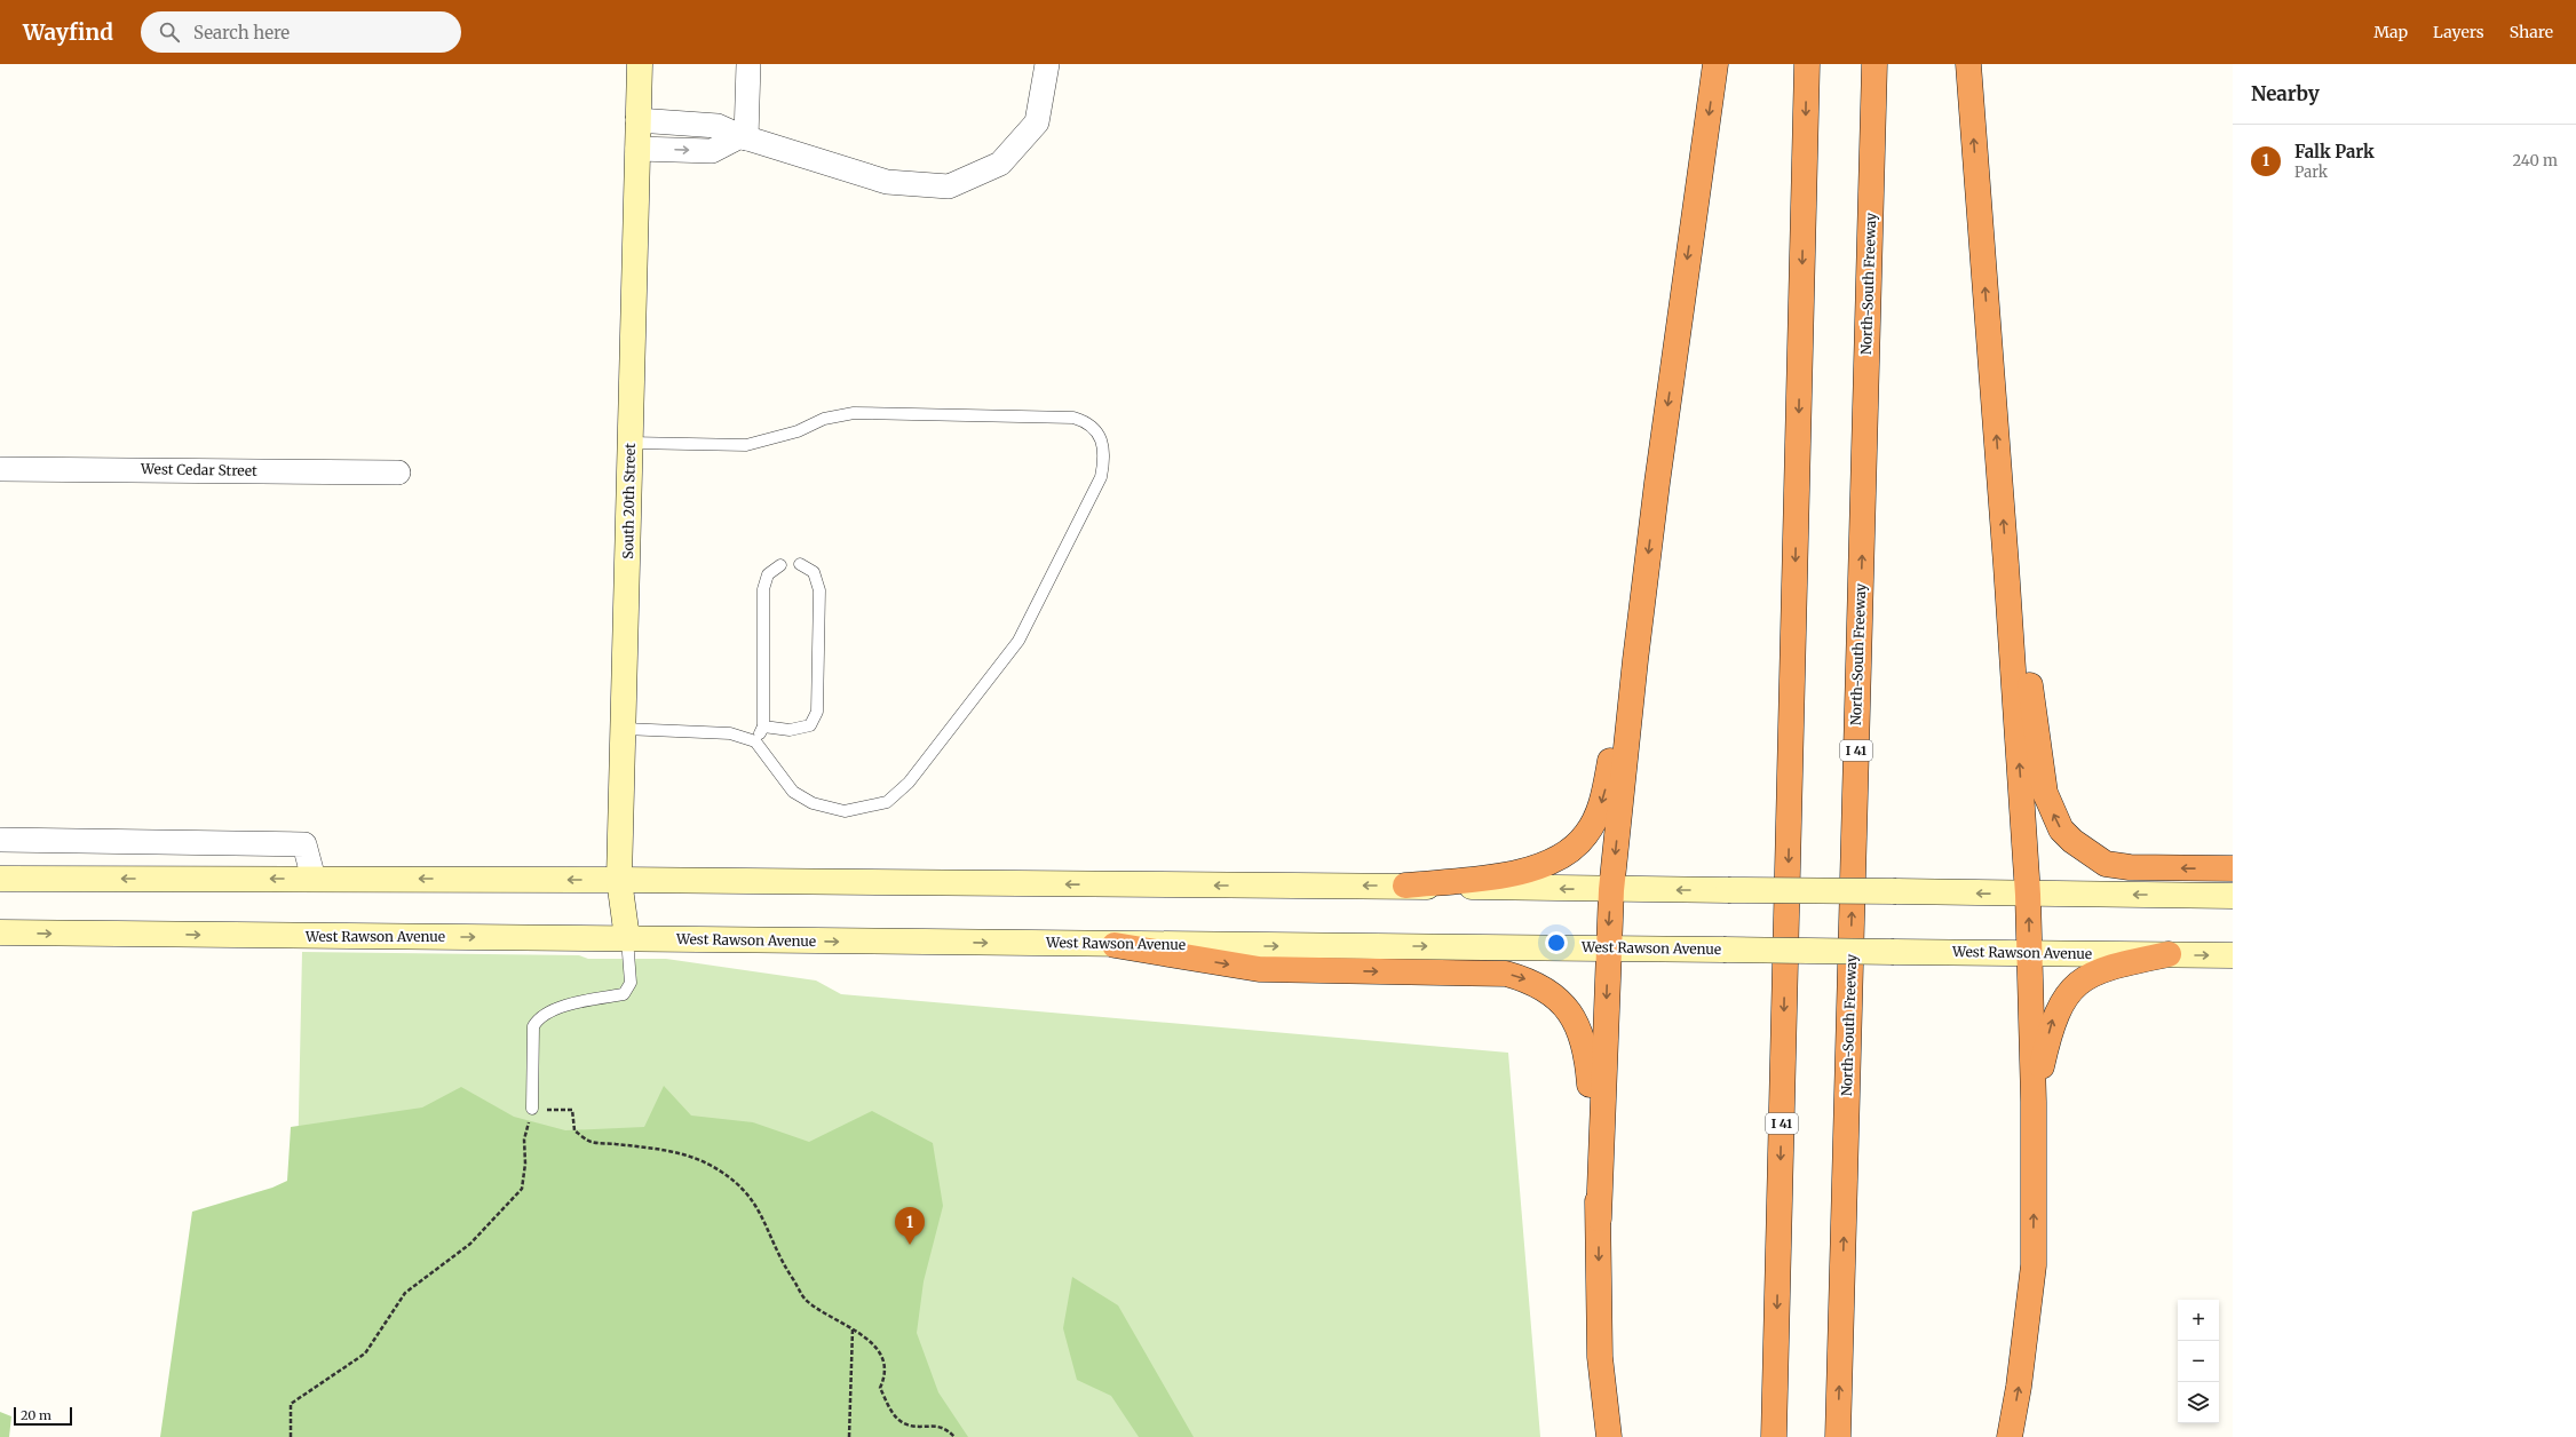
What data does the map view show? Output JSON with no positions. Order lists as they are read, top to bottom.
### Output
{
  "streets": {
    "highway": ["North-South Freeway", "I 41"],
    "main road": ["South 20th Street", "West Rawson Avenue"],
    "street": ["West Cedar Street"]
  },
  "crossings": [
    ["South 20th Street", "West Rawson Avenue"]
  ],
  "scale_bar": "20 m",
  "page": {
    "header": "Wayfind",
    "search": "Search here",
    "nav": ["Map", "Layers", "Share"],
    "heading": "Nearby",
    "list": [
      {
        "mark": "1",
        "name": "Falk Park",
        "note": "Park",
        "value": "240 m"
      }
    ],
    "pins": "1",
    "map_buttons": ["+", "−"],
    "scale": "20 m"
  }
}
